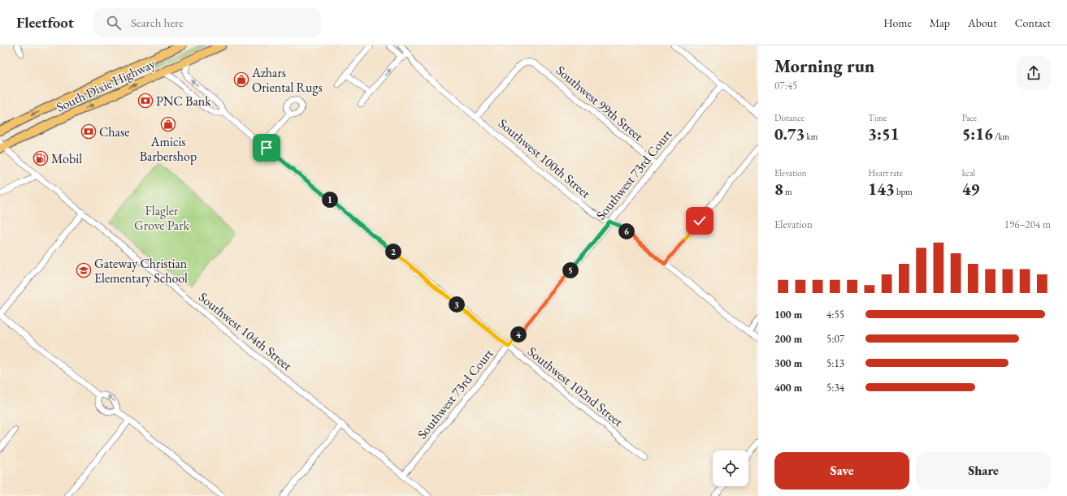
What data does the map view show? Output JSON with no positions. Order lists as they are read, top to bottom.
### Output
{
  "streets": {
    "highway": ["South Dixie Highway"],
    "street": [
      "Southwest 99th Street",
      "Southwest 100th Street",
      "Southwest 73rd Court",
      "Southwest 104th Street",
      "Southwest 102nd Street"
    ]
  },
  "crossings": [
    ["South Dixie Highway", "Southwest 104th Street"],
    ["South Dixie Highway", "Southwest 102nd Street"],
    ["Southwest 99th Street", "Southwest 100th Street"],
    ["Southwest 99th Street", "Southwest 73rd Court"],
    ["Southwest 100th Street", "Southwest 73rd Court"],
    ["Southwest 73rd Court", "Southwest 104th Street"],
    ["Southwest 73rd Court", "Southwest 102nd Street"]
  ],
  "parks": ["Flagler Grove Park"],
  "places": {
    "shop": ["Azhars Oriental Rugs", "Amicis Barbershop"],
    "bank": ["PNC Bank", "Chase"],
    "fuel station": ["Mobil"],
    "school or university": ["Gateway Christian Elementary School"]
  },
  "page": {
    "header": "Fleetfoot",
    "search": "Search here",
    "nav": [
      "Home",
      "Map",
      "About",
      "Contact"
    ],
    "heading": ["Morning run", "07:45"],
    "stats": [
      ["Distance", "0.73 km"],
      ["Time", "3:51"],
      ["Pace", "5:16 /km"],
      ["Elevation", "8 m"],
      ["Heart rate", "143 bpm"],
      ["kcal", "49"]
    ],
    "pins": [
      "1",
      "6",
      "2",
      "5",
      "3",
      "4"
    ],
    "chart": ["Elevation", "196–204 m"],
    "list": [
      {
        "name": "100 m",
        "note": "4:55"
      },
      {
        "name": "200 m",
        "note": "5:07"
      },
      {
        "name": "300 m",
        "note": "5:13"
      },
      {
        "name": "400 m",
        "note": "5:34"
      }
    ],
    "buttons": ["Save", "Share"]
  }
}
